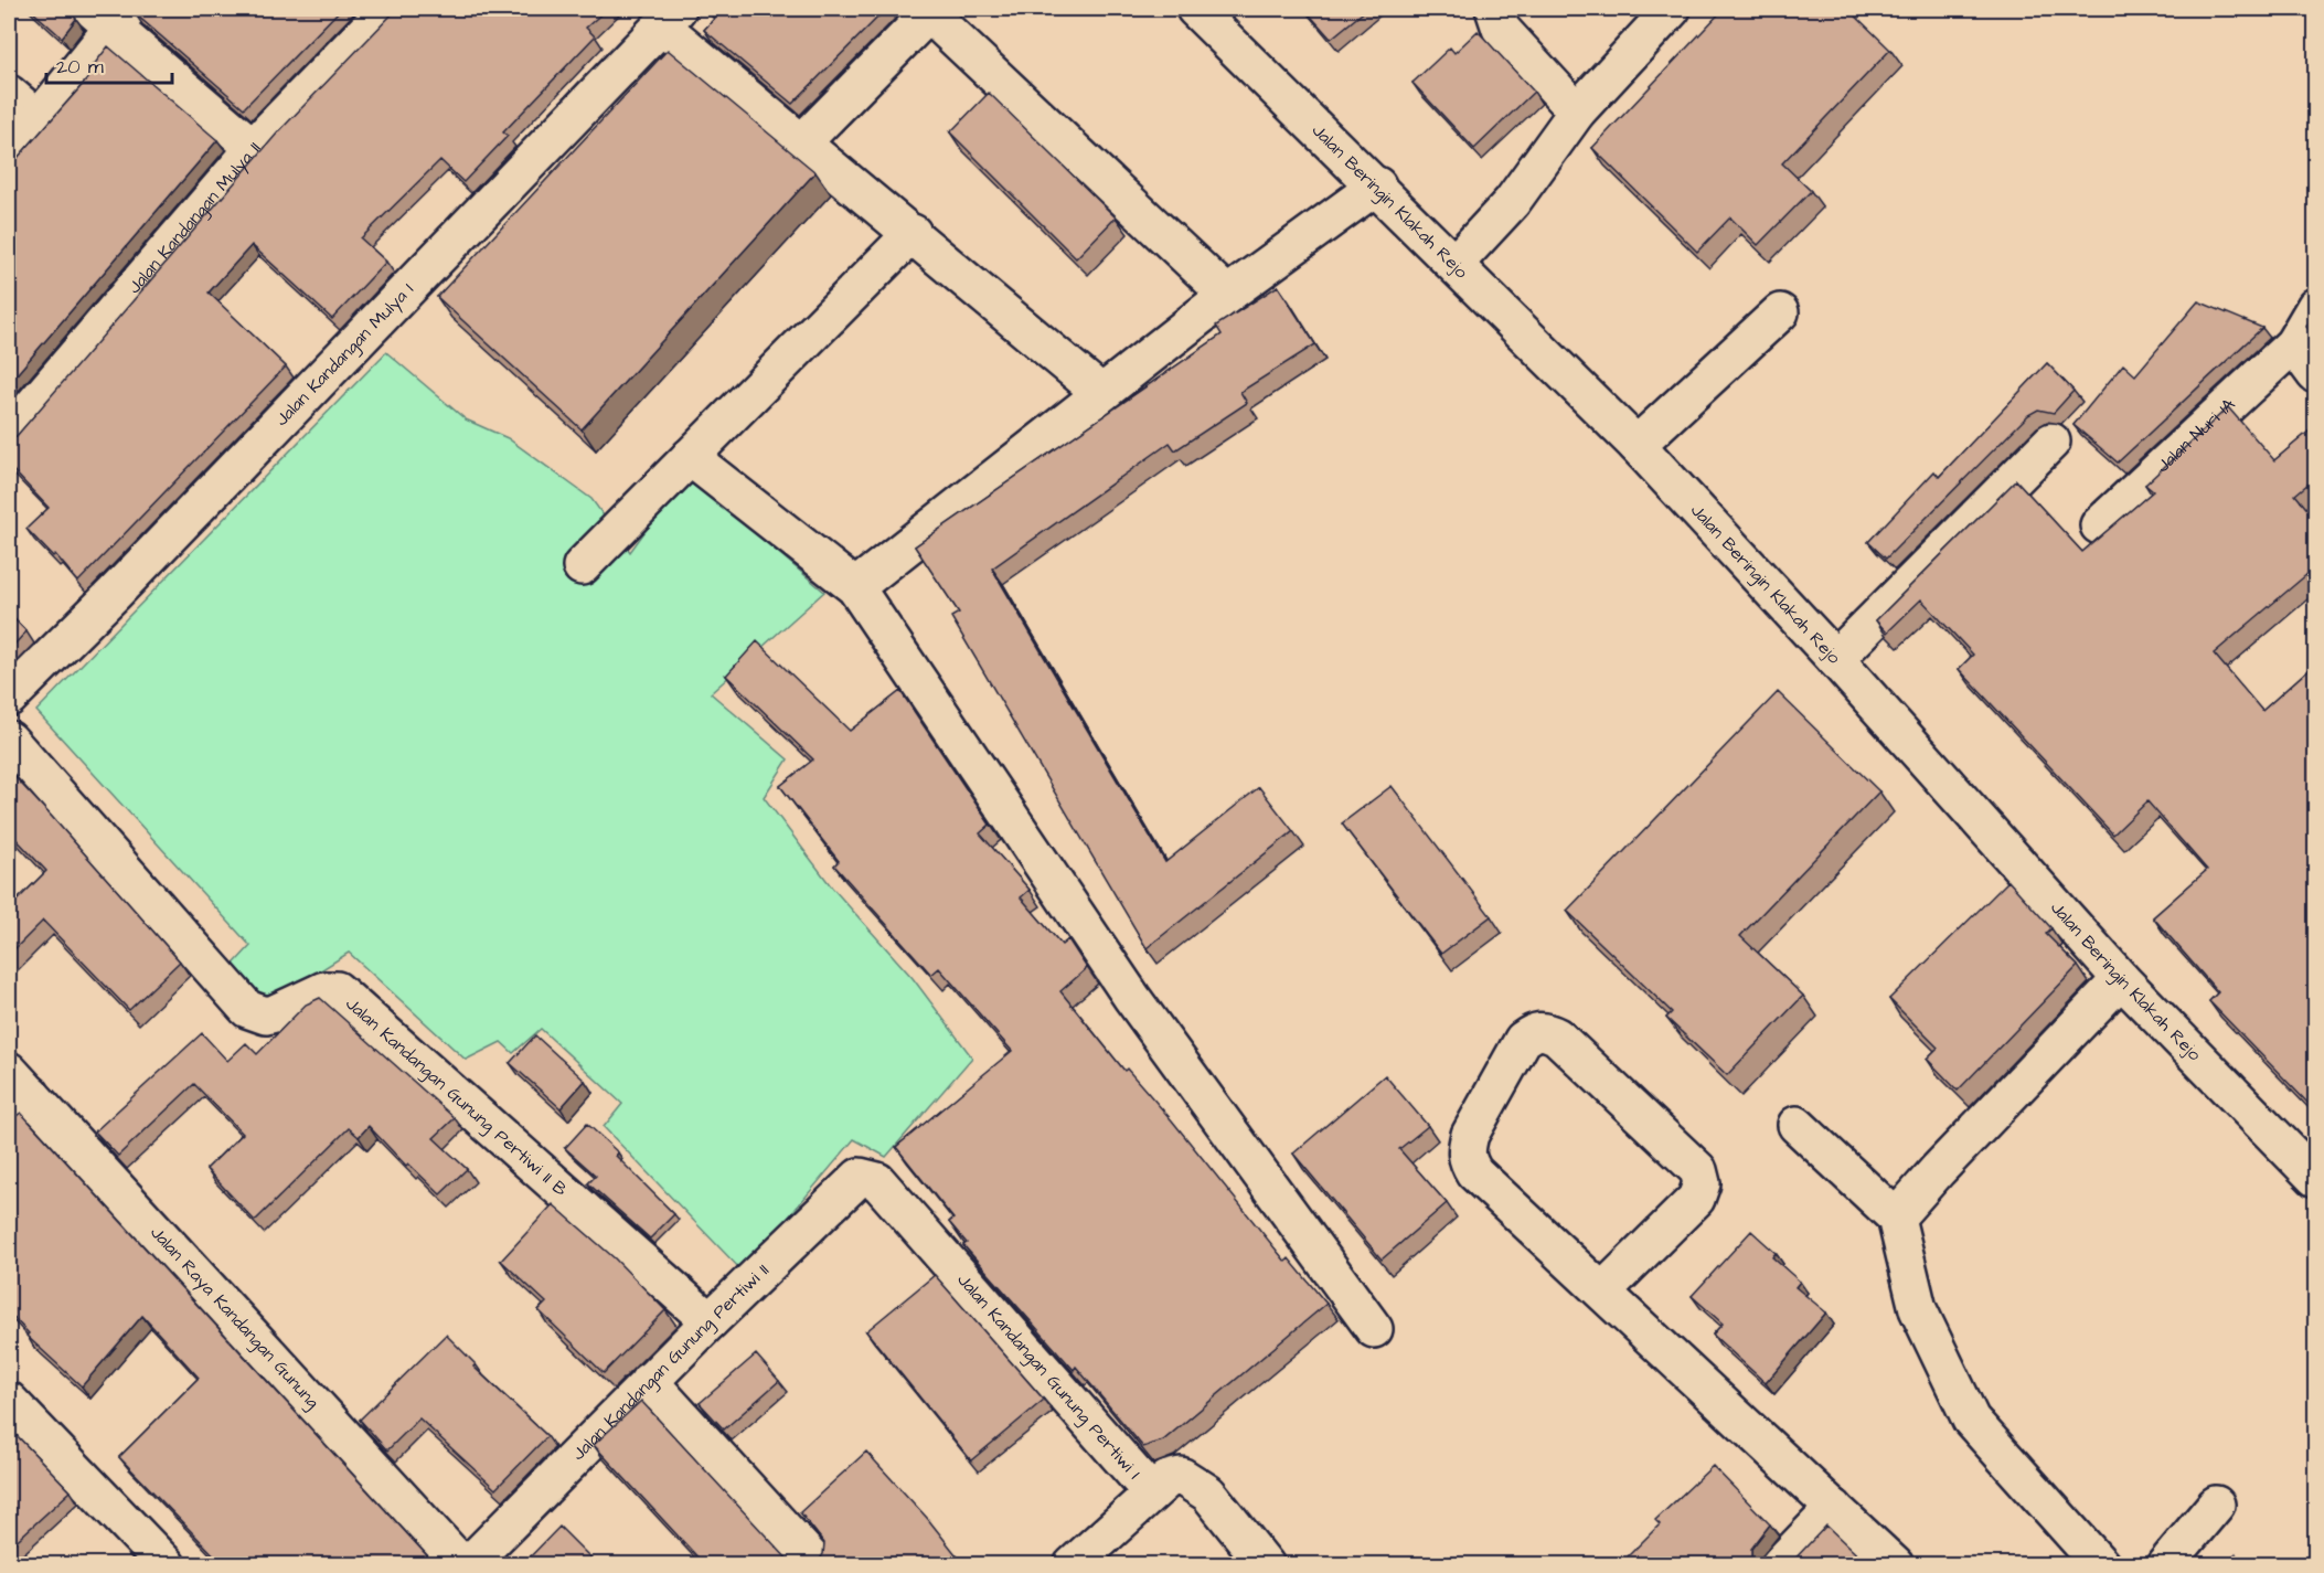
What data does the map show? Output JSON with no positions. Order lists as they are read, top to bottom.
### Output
{
  "streets": {
    "street": [
      "Jalan Beringin Klakah Rejo",
      "Jalan Kandangan Mulya II",
      "Jalan Kandangan Mulya I",
      "Jalan Nuri 1A",
      "Jalan Kandangan Gunung Pertiwi II B",
      "Jalan Raya Kandangan Gunung",
      "Jalan Kandangan Gunung Pertiwi II",
      "Jalan Kandangan Gunung Pertiwi I"
    ]
  },
  "crossings": [
    ["Jalan Kandangan Gunung Pertiwi II B", "Jalan Kandangan Gunung Pertiwi II"],
    ["Jalan Kandangan Gunung Pertiwi II", "Jalan Kandangan Gunung Pertiwi I"]
  ],
  "scale_bar": "20 m"
}
